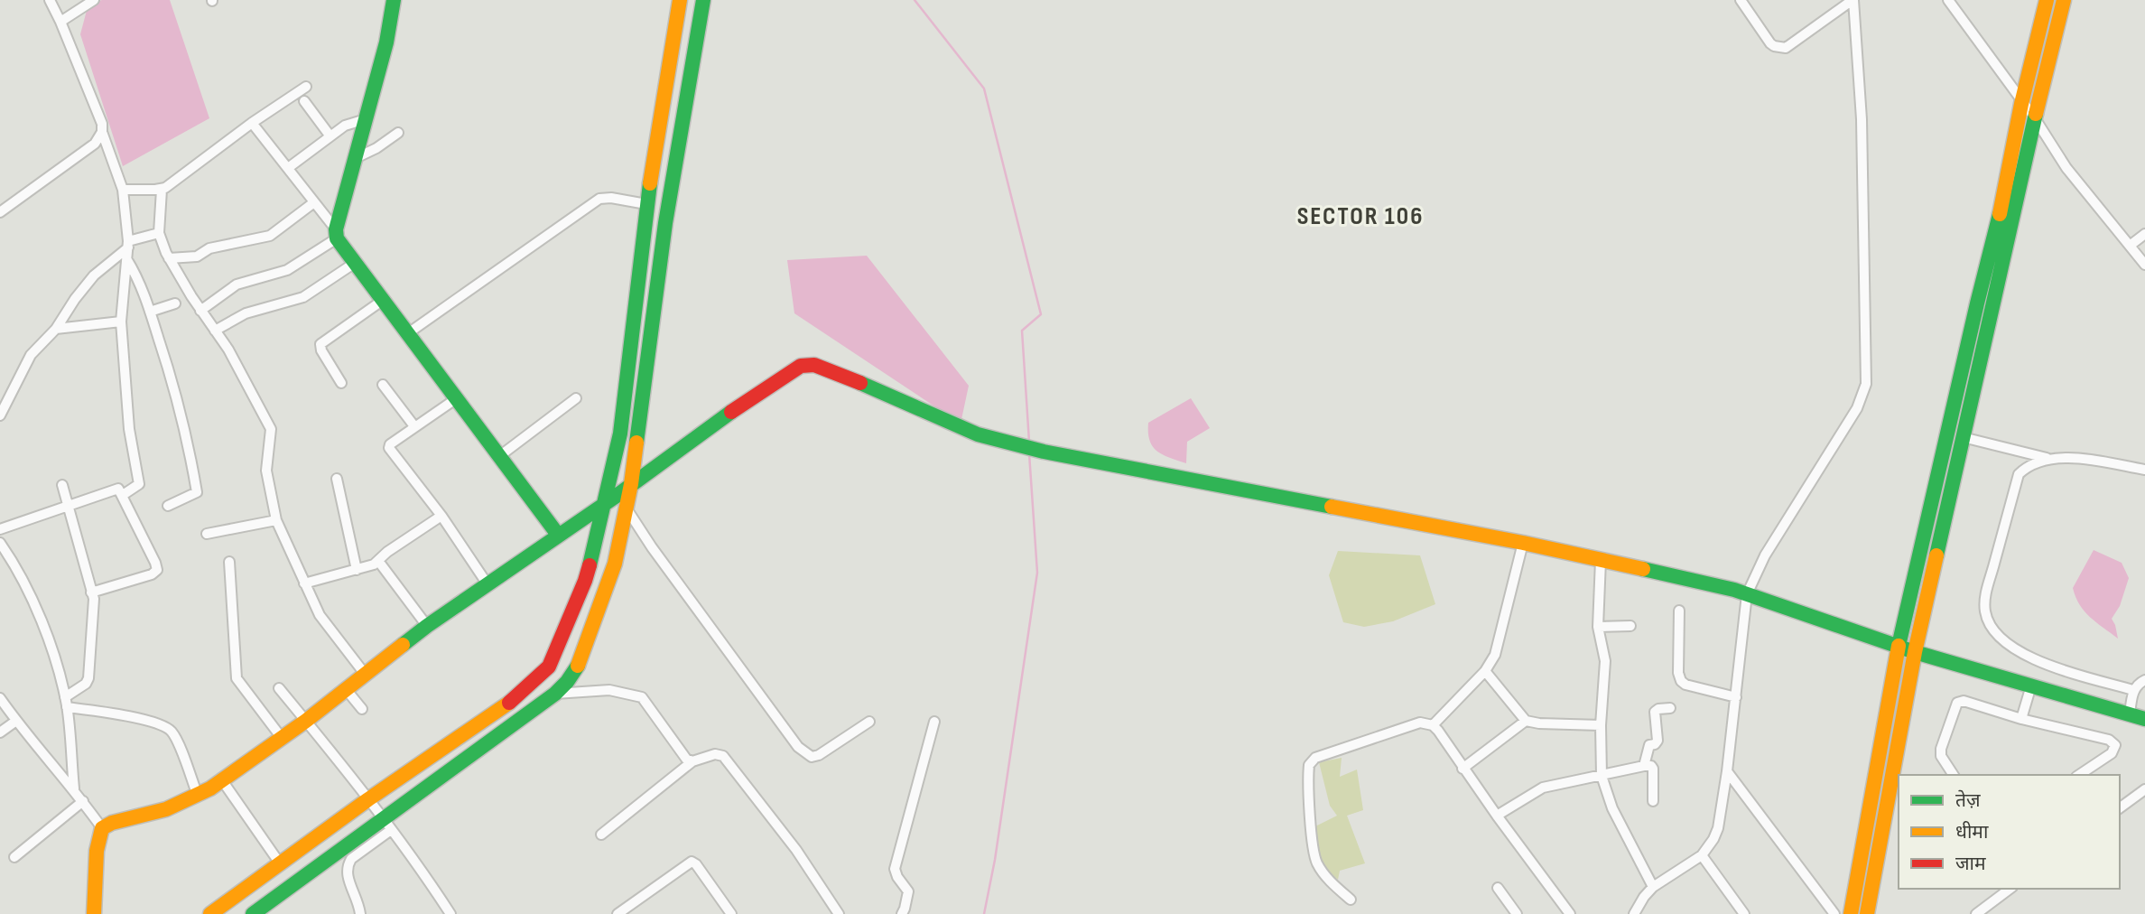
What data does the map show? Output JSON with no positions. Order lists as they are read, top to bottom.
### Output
{
  "districts": ["SECTOR 106"],
  "legend": ["तेज़", "धीमा", "जाम"]
}
